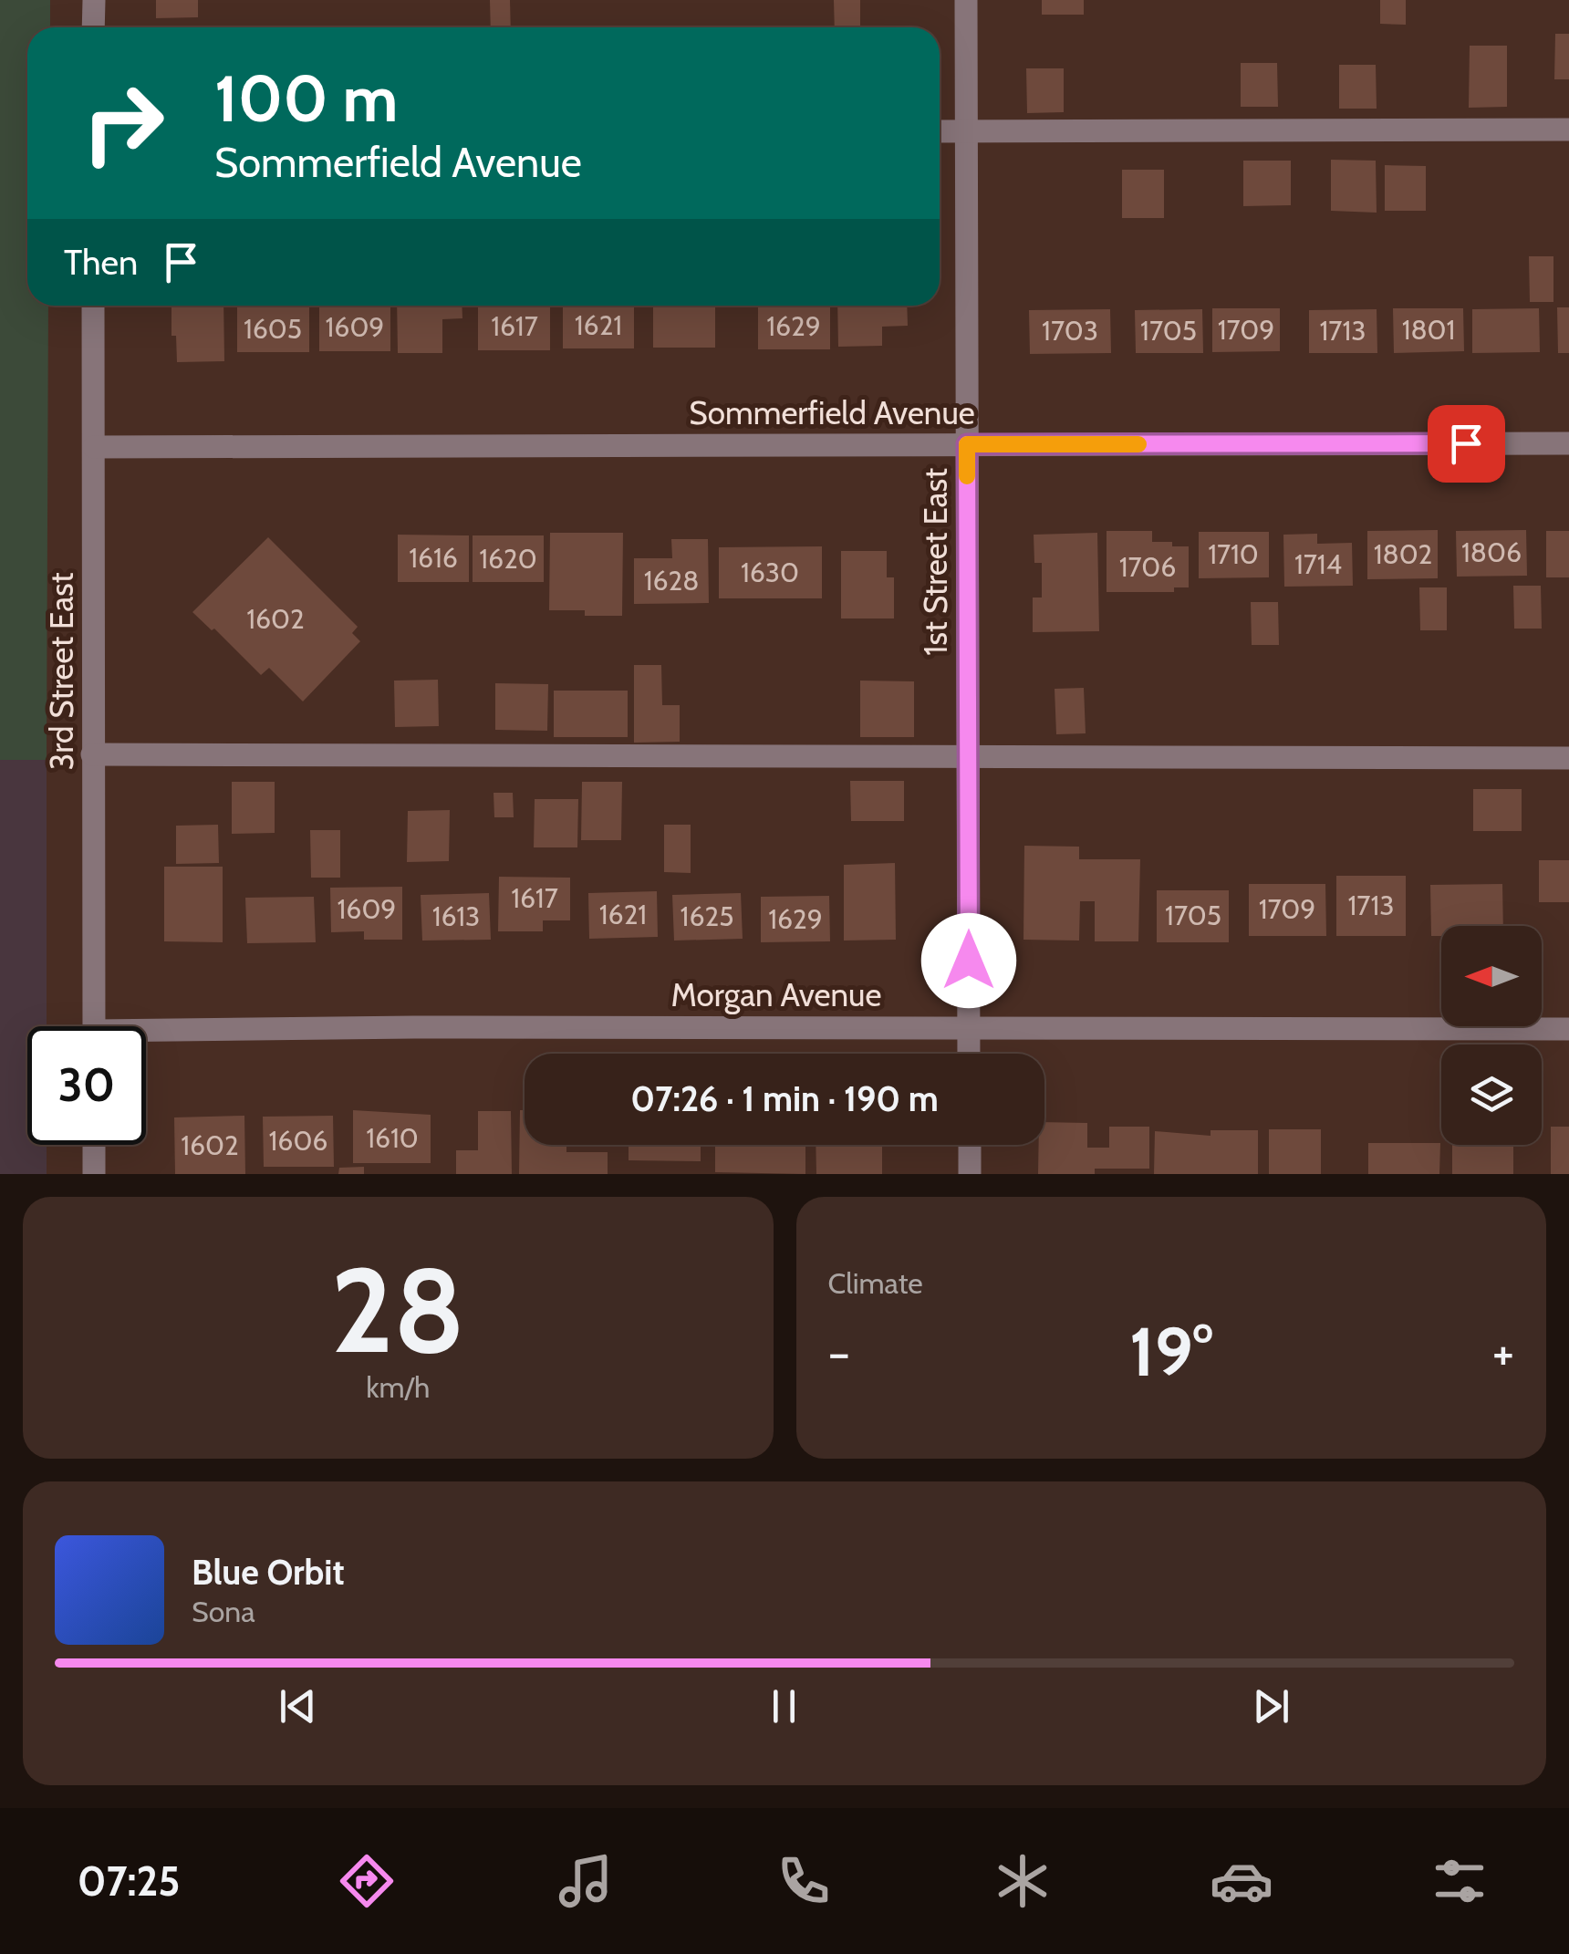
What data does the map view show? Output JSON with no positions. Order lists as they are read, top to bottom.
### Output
{
  "streets": {
    "street": [
      "Sommerfield Avenue",
      "1st Street East",
      "3rd Street East",
      "Morgan Avenue"
    ]
  },
  "crossings": [
    ["Sommerfield Avenue", "1st Street East"],
    ["Sommerfield Avenue", "3rd Street East"],
    ["1st Street East", "Morgan Avenue"]
  ],
  "house_numbers": [
    "1621",
    "1617",
    "1629",
    "1609",
    "1605",
    "1709",
    "1801",
    "1703",
    "1705",
    "1713",
    "1806",
    "1710",
    "1802",
    "1616",
    "1620",
    "1714",
    "1706",
    "1630",
    "1628",
    "1602",
    "1617",
    "1713",
    "1609",
    "1709",
    "1621",
    "1705",
    "1613",
    "1625",
    "1629",
    "1610",
    "1606",
    "1602"
  ],
  "north": "left",
  "page": {
    "turn": ["100 m", "Sommerfield Avenue"],
    "then": "Then",
    "limit": "30",
    "trip": "07:26 · 1 min · 190 m",
    "tile": [
      ["28", "km/h"],
      "Climate"
    ],
    "heat": ["−", "19°", "+"],
    "song": ["Blue Orbit", "Sona"],
    "tabs": "07:25"
  }
}
